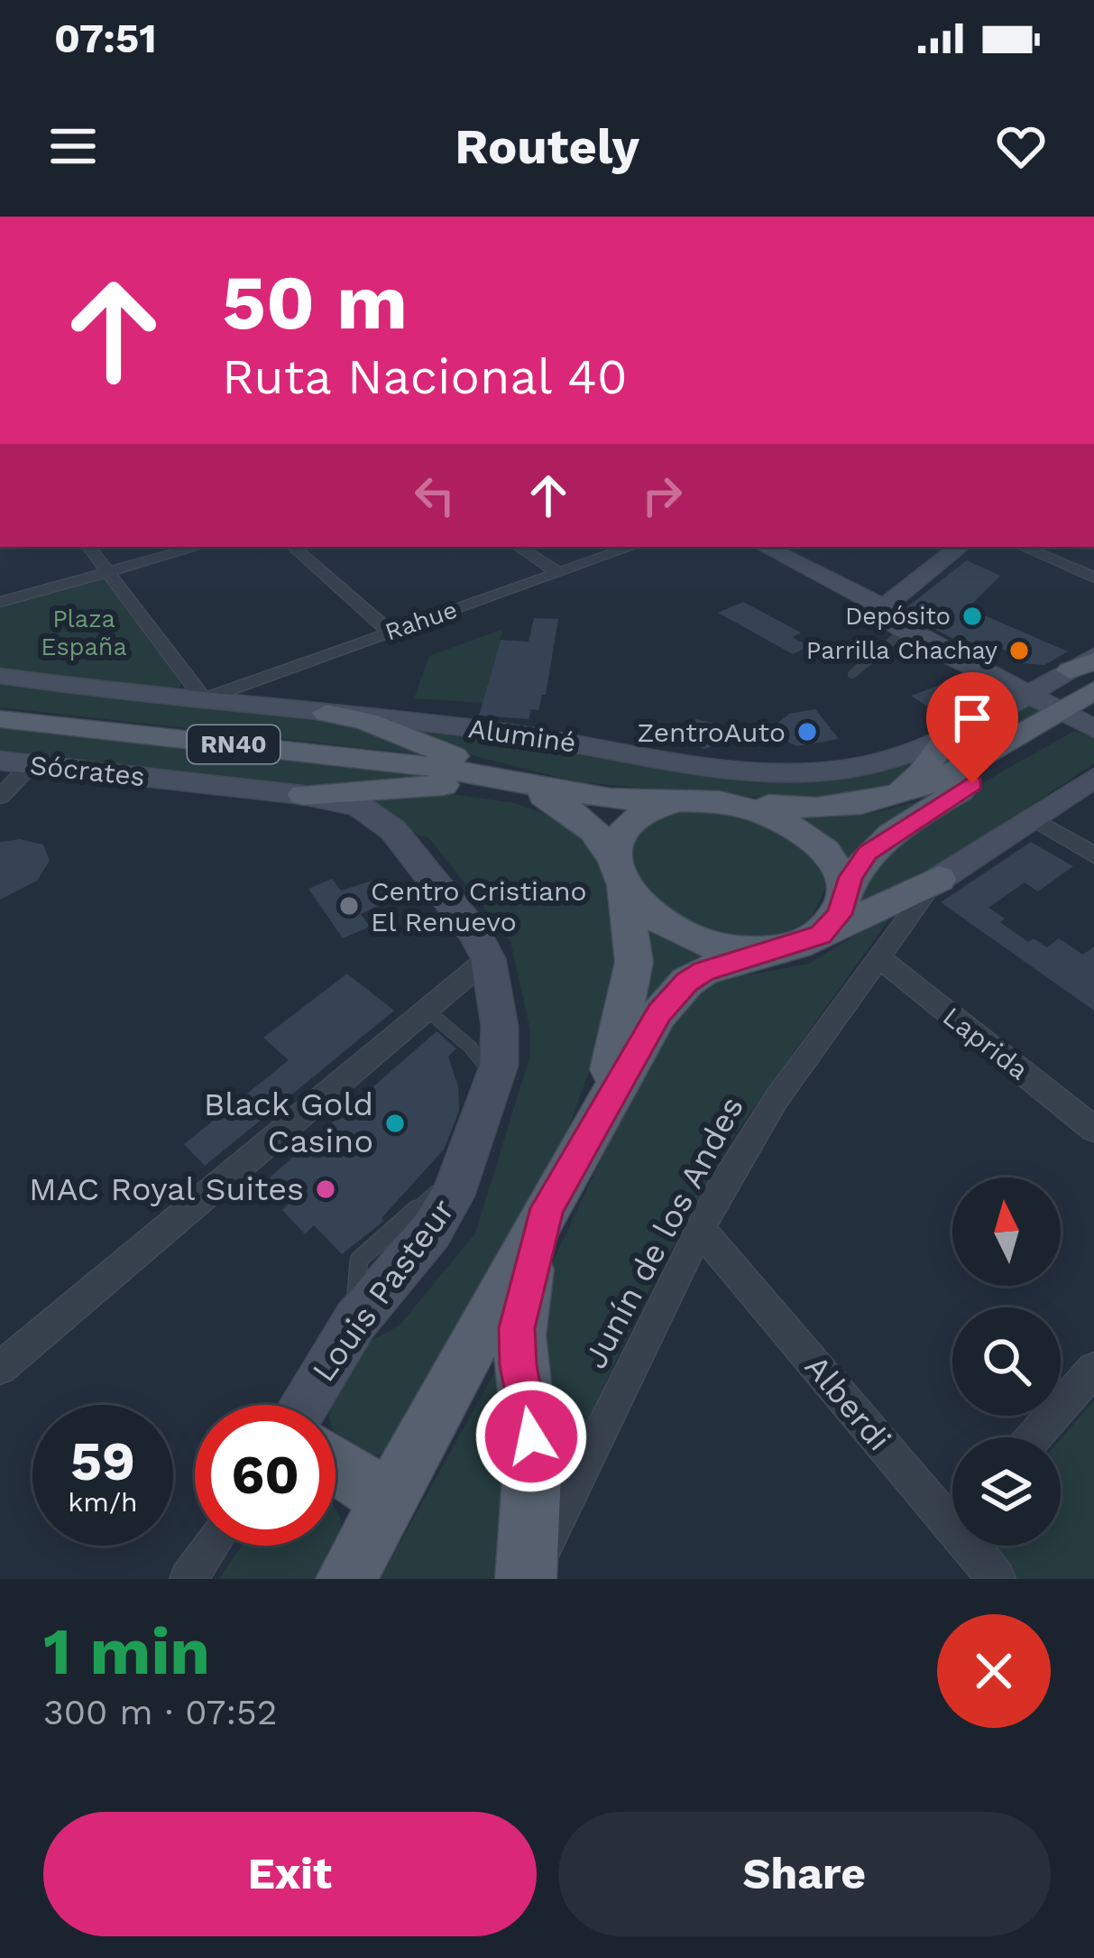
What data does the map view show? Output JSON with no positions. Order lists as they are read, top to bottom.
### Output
{
  "streets": {
    "main road": ["RN40"],
    "street": [
      "Rahue",
      "Aluminé",
      "Sócrates",
      "Laprida",
      "Junín de los Andes",
      "Louis Pasteur",
      "Alberdi"
    ]
  },
  "crossings": [
    ["Rahue", "Aluminé"],
    ["Sócrates", "Louis Pasteur"],
    ["Laprida", "Junín de los Andes"],
    ["Junín de los Andes", "Alberdi"]
  ],
  "parks": ["Plaza España"],
  "places": [
    "Depósito",
    "Parrilla Chachay",
    "ZentroAuto",
    "Centro Cristiano El Renuevo",
    "Black Gold Casino",
    "MAC Royal Suites"
  ],
  "north": "top",
  "page": {
    "status": "07:51",
    "header": "Routely",
    "turn": ["50 m", "Ruta Nacional 40"],
    "speed": "59 km/h",
    "limit": "60",
    "heading": ["1 min", "300 m · 07:52"],
    "buttons": ["Exit", "Share"]
  }
}
